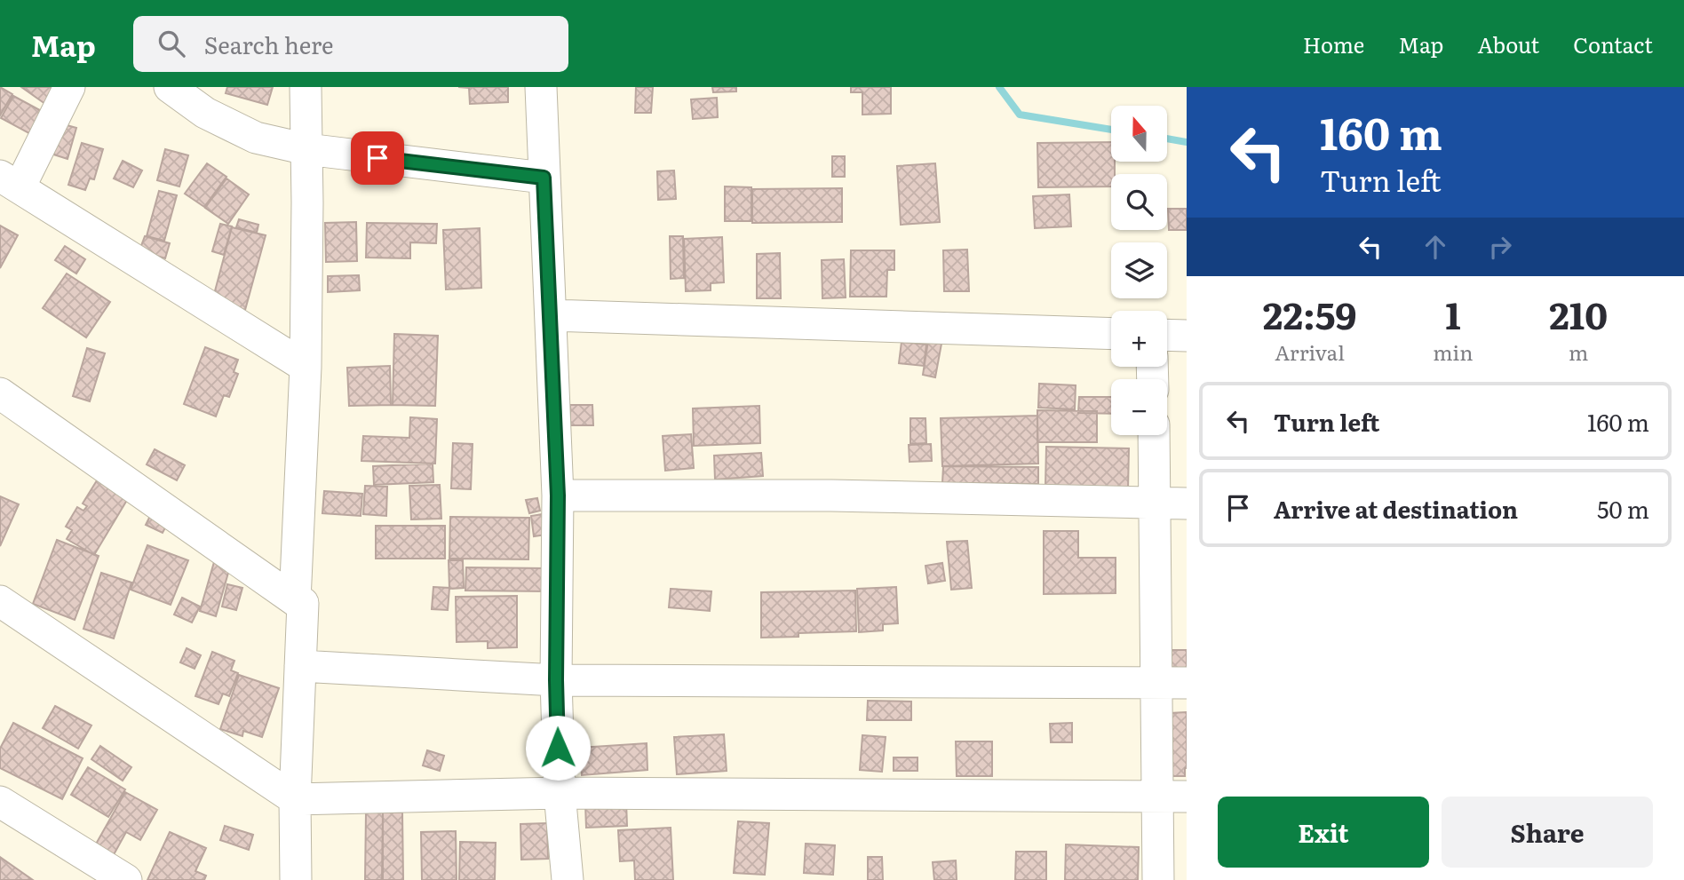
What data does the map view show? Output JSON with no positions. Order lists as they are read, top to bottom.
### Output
{
  "north": "top",
  "page": {
    "header": "Map",
    "search": "Search here",
    "nav": [
      "Home",
      "Map",
      "About",
      "Contact"
    ],
    "turn": ["160 m", "Turn left"],
    "map_buttons": ["+", "−"],
    "eta": [
      "22:59",
      "Arrival",
      "1",
      "min",
      "210",
      "m"
    ],
    "list": [
      {
        "name": "Turn left",
        "value": "160 m"
      },
      {
        "name": "Arrive at destination",
        "value": "50 m"
      }
    ],
    "buttons": ["Exit", "Share"]
  }
}
